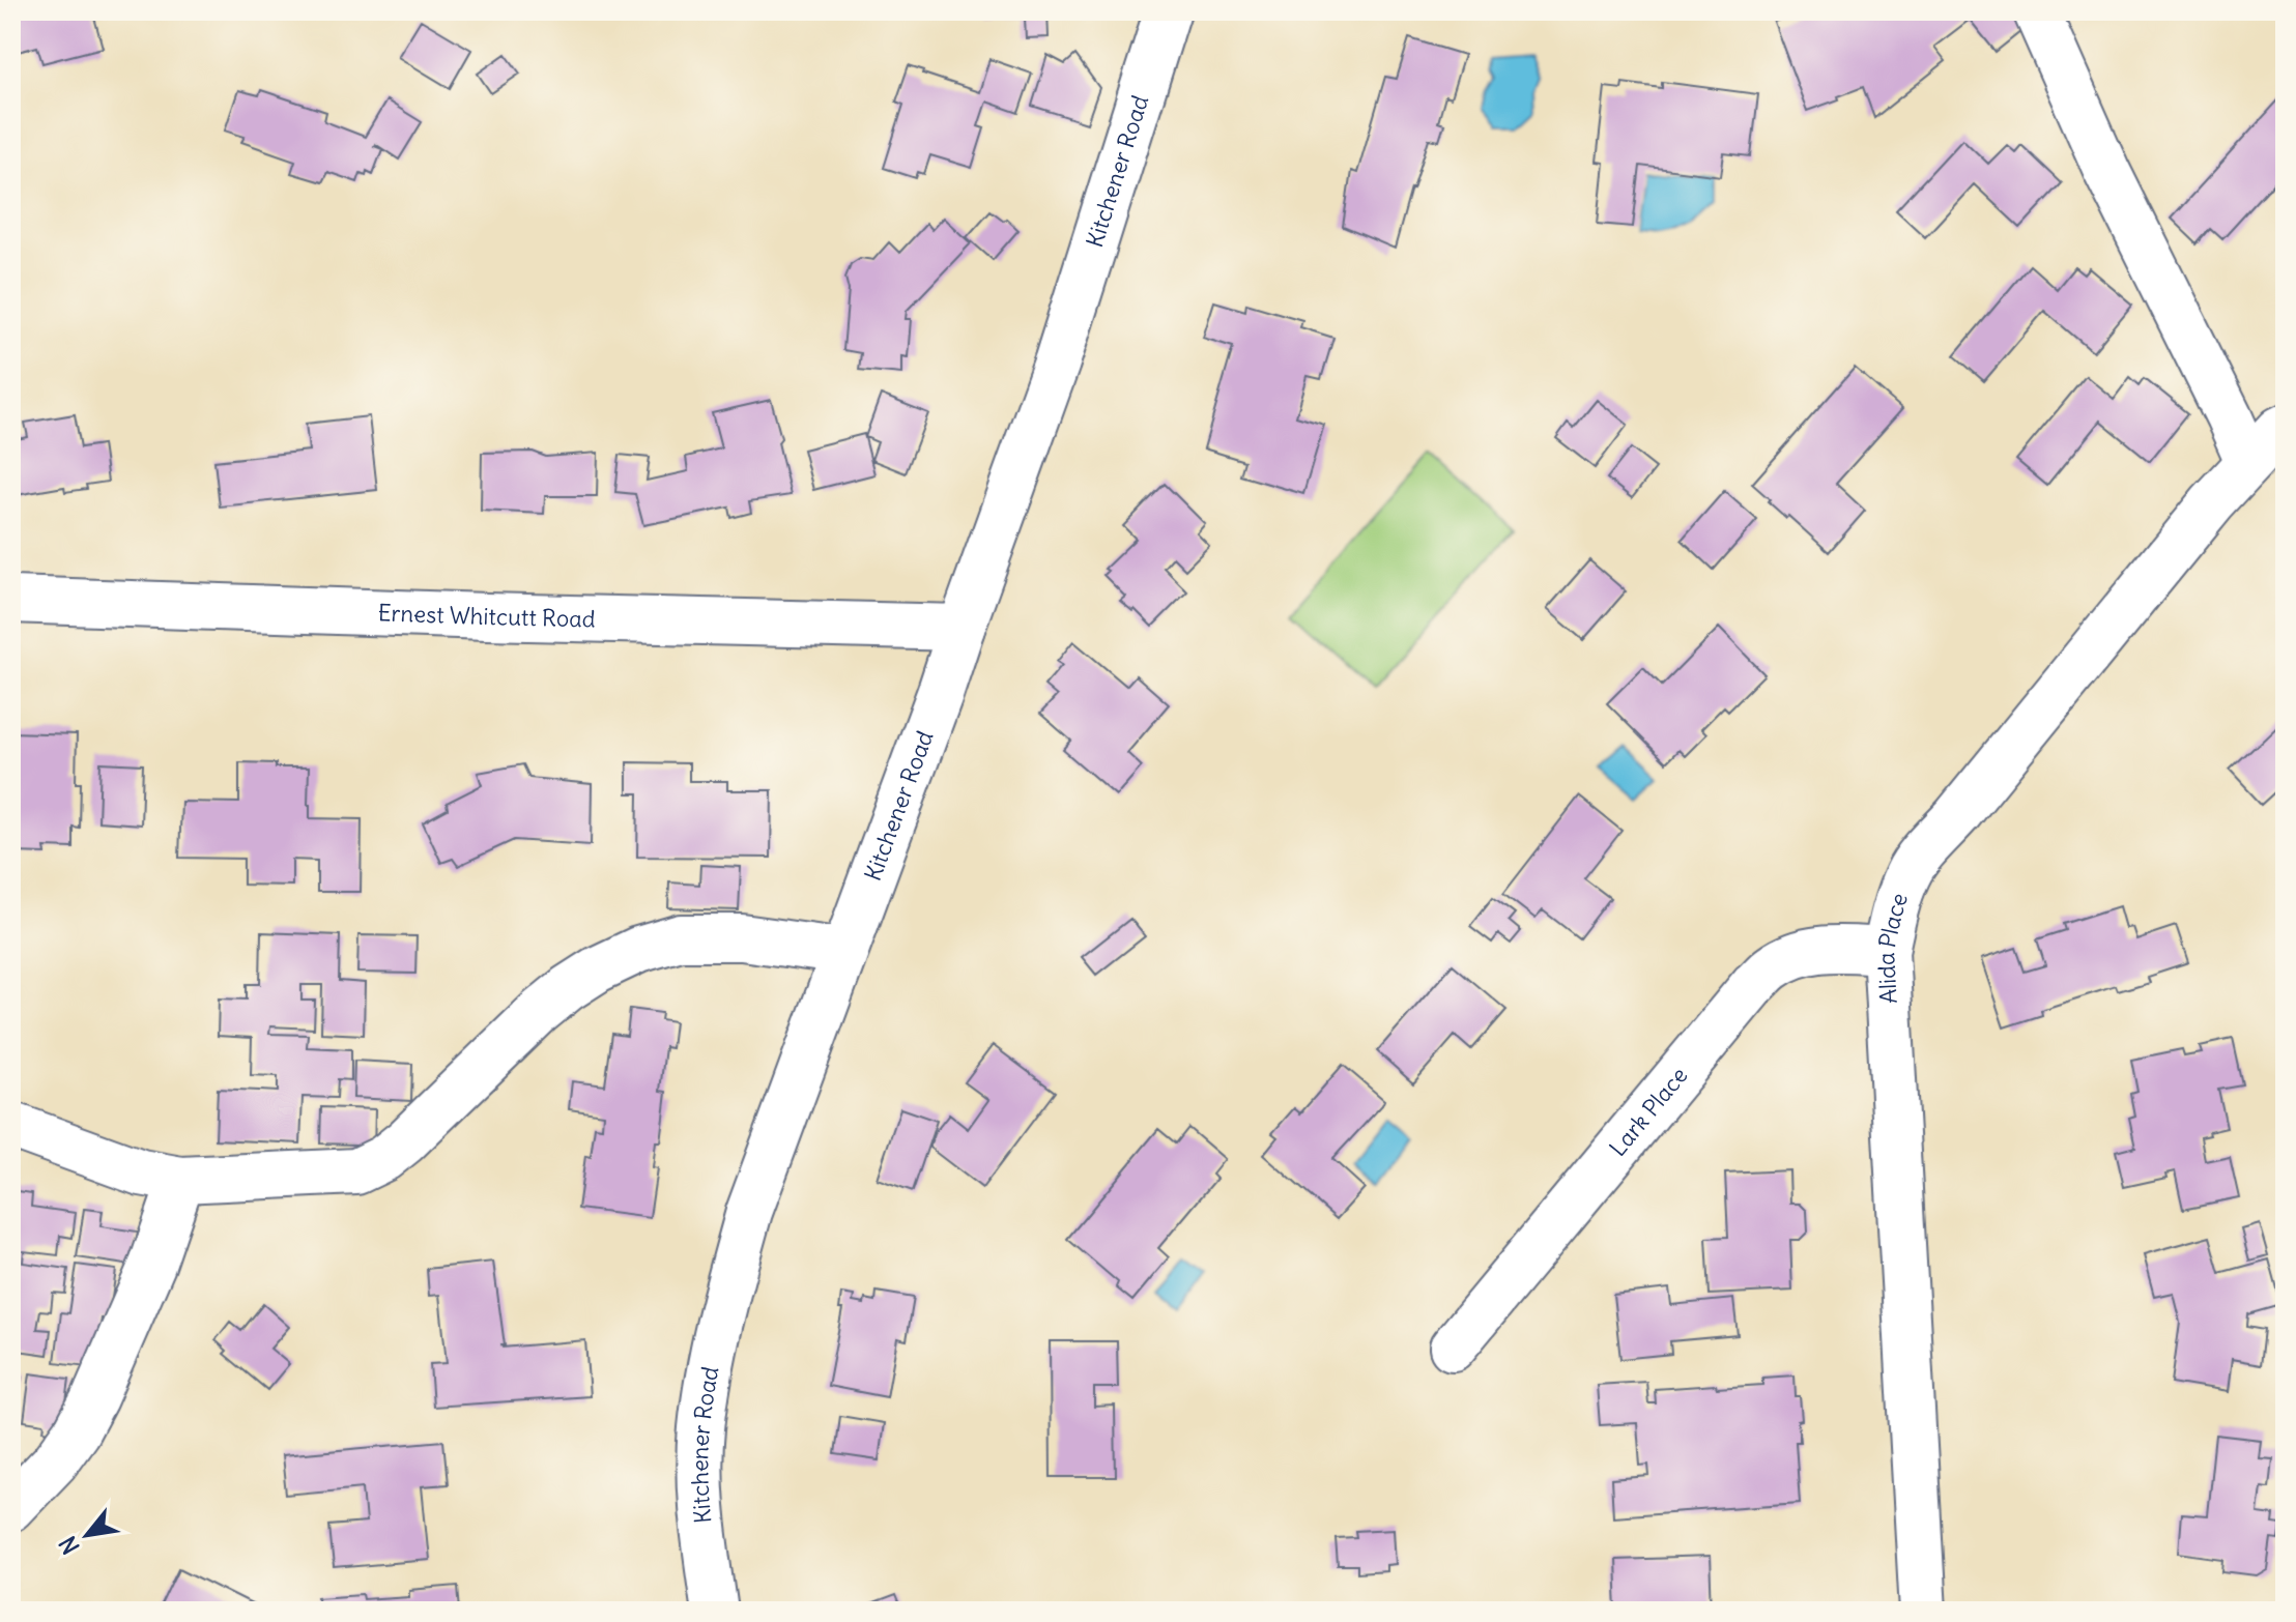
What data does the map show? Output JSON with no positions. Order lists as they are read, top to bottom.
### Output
{
  "streets": {
    "street": [
      "Kitchener Road",
      "Ernest Whitcutt Road",
      "Alida Place",
      "Lark Place"
    ]
  },
  "crossings": [
    ["Kitchener Road", "Ernest Whitcutt Road"],
    ["Alida Place", "Lark Place"]
  ],
  "north": "bottom left"
}
